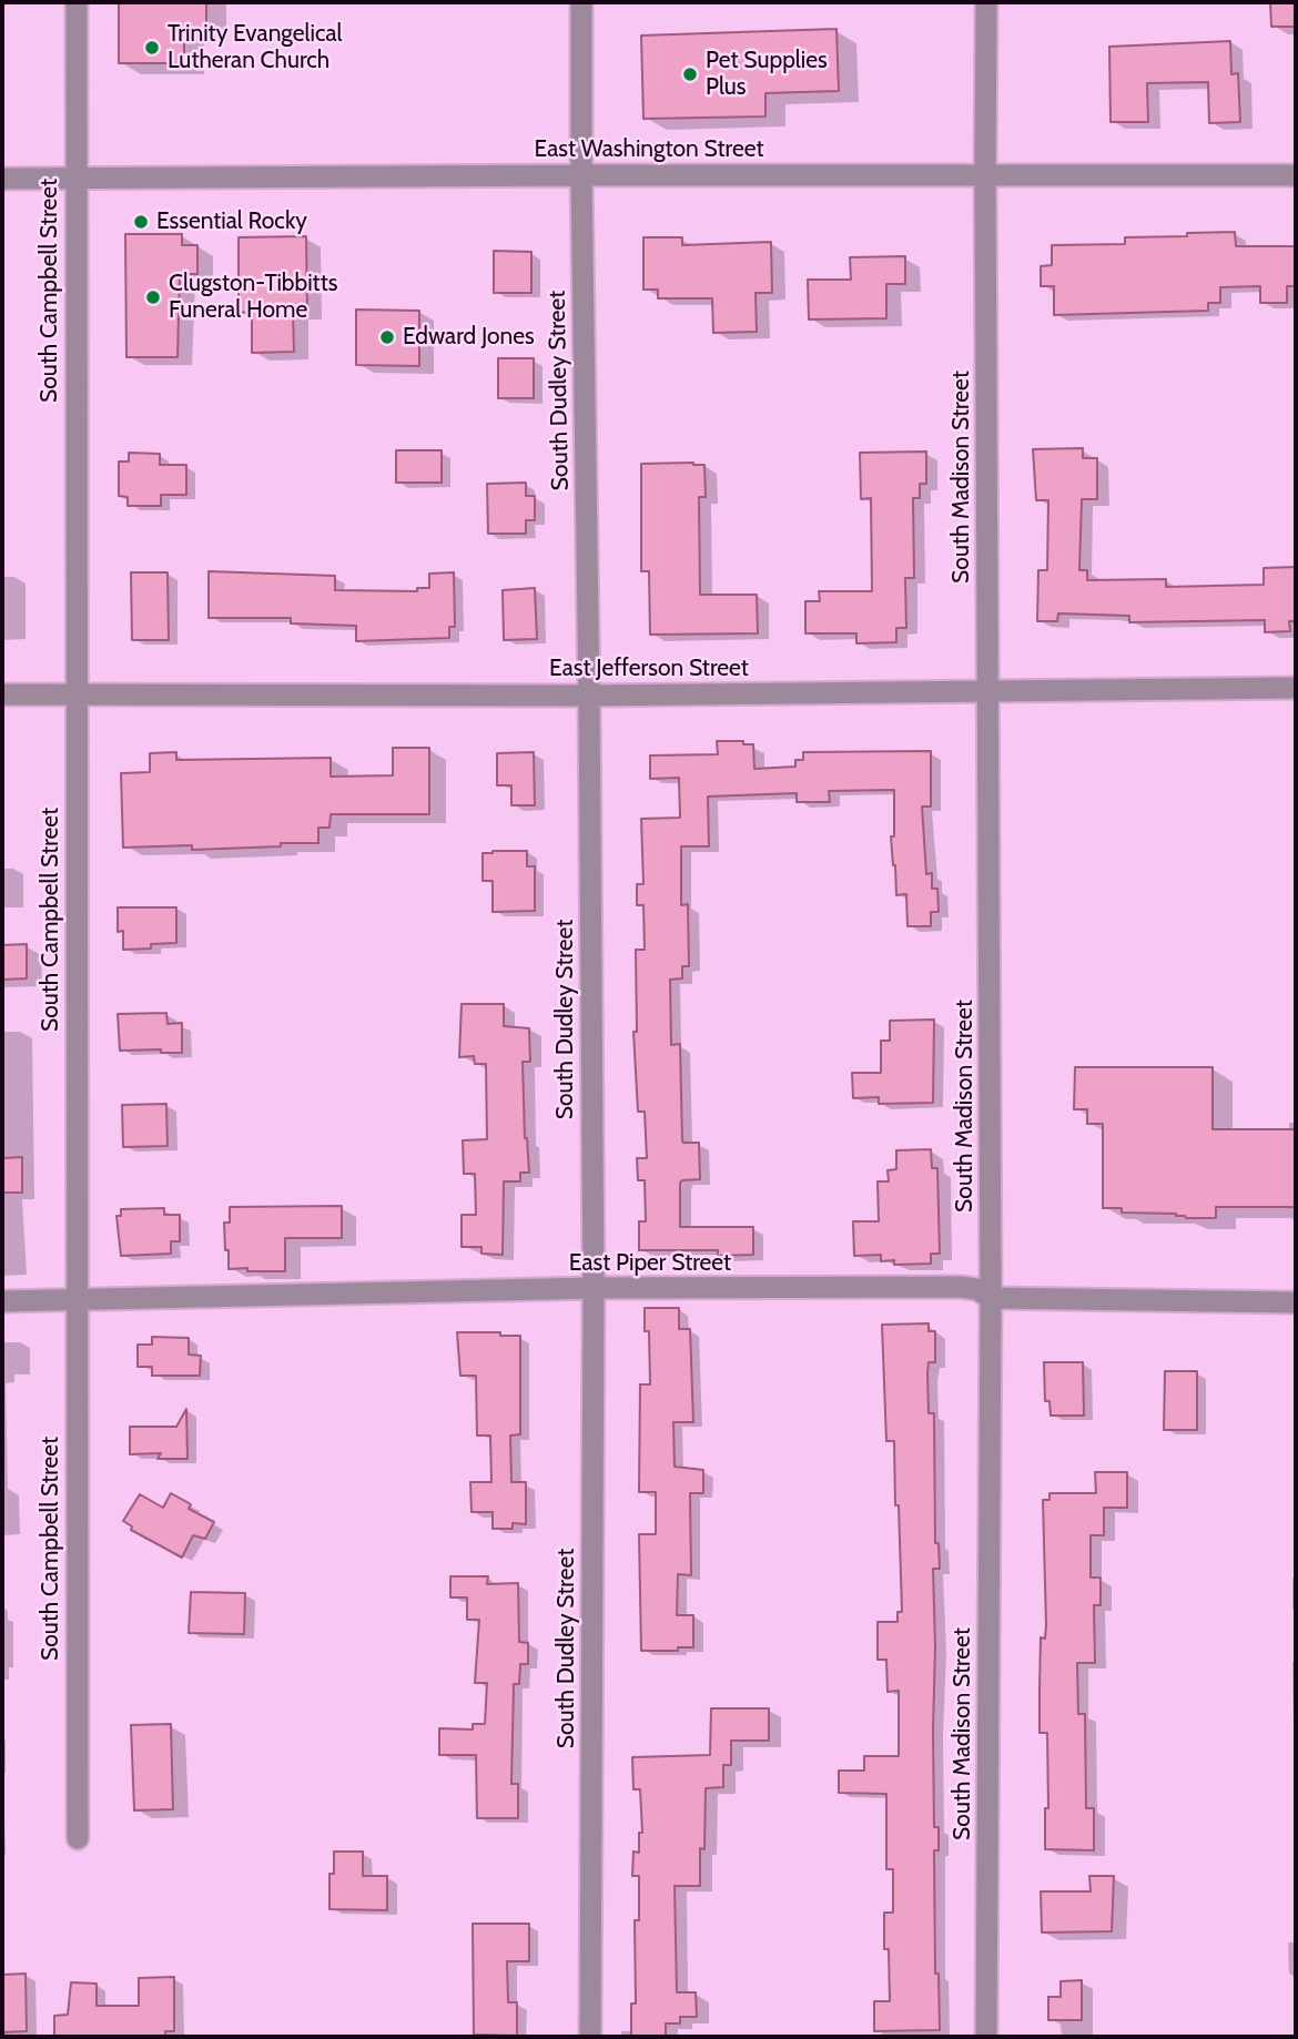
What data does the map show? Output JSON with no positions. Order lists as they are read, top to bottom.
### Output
{
  "streets": {
    "street": [
      "East Washington Street",
      "South Campbell Street",
      "South Dudley Street",
      "South Madison Street",
      "East Jefferson Street",
      "East Piper Street"
    ]
  },
  "crossings": [
    ["East Washington Street", "South Campbell Street"],
    ["East Washington Street", "South Dudley Street"],
    ["East Washington Street", "South Madison Street"],
    ["South Campbell Street", "East Jefferson Street"],
    ["South Campbell Street", "East Piper Street"],
    ["South Dudley Street", "East Jefferson Street"],
    ["South Dudley Street", "East Piper Street"],
    ["South Madison Street", "East Jefferson Street"],
    ["South Madison Street", "East Piper Street"]
  ],
  "places": [
    "Trinity Evangelical Lutheran Church",
    "Pet Supplies Plus",
    "Essential Rocky",
    "Clugston-Tibbitts Funeral Home",
    "Edward Jones"
  ]
}
